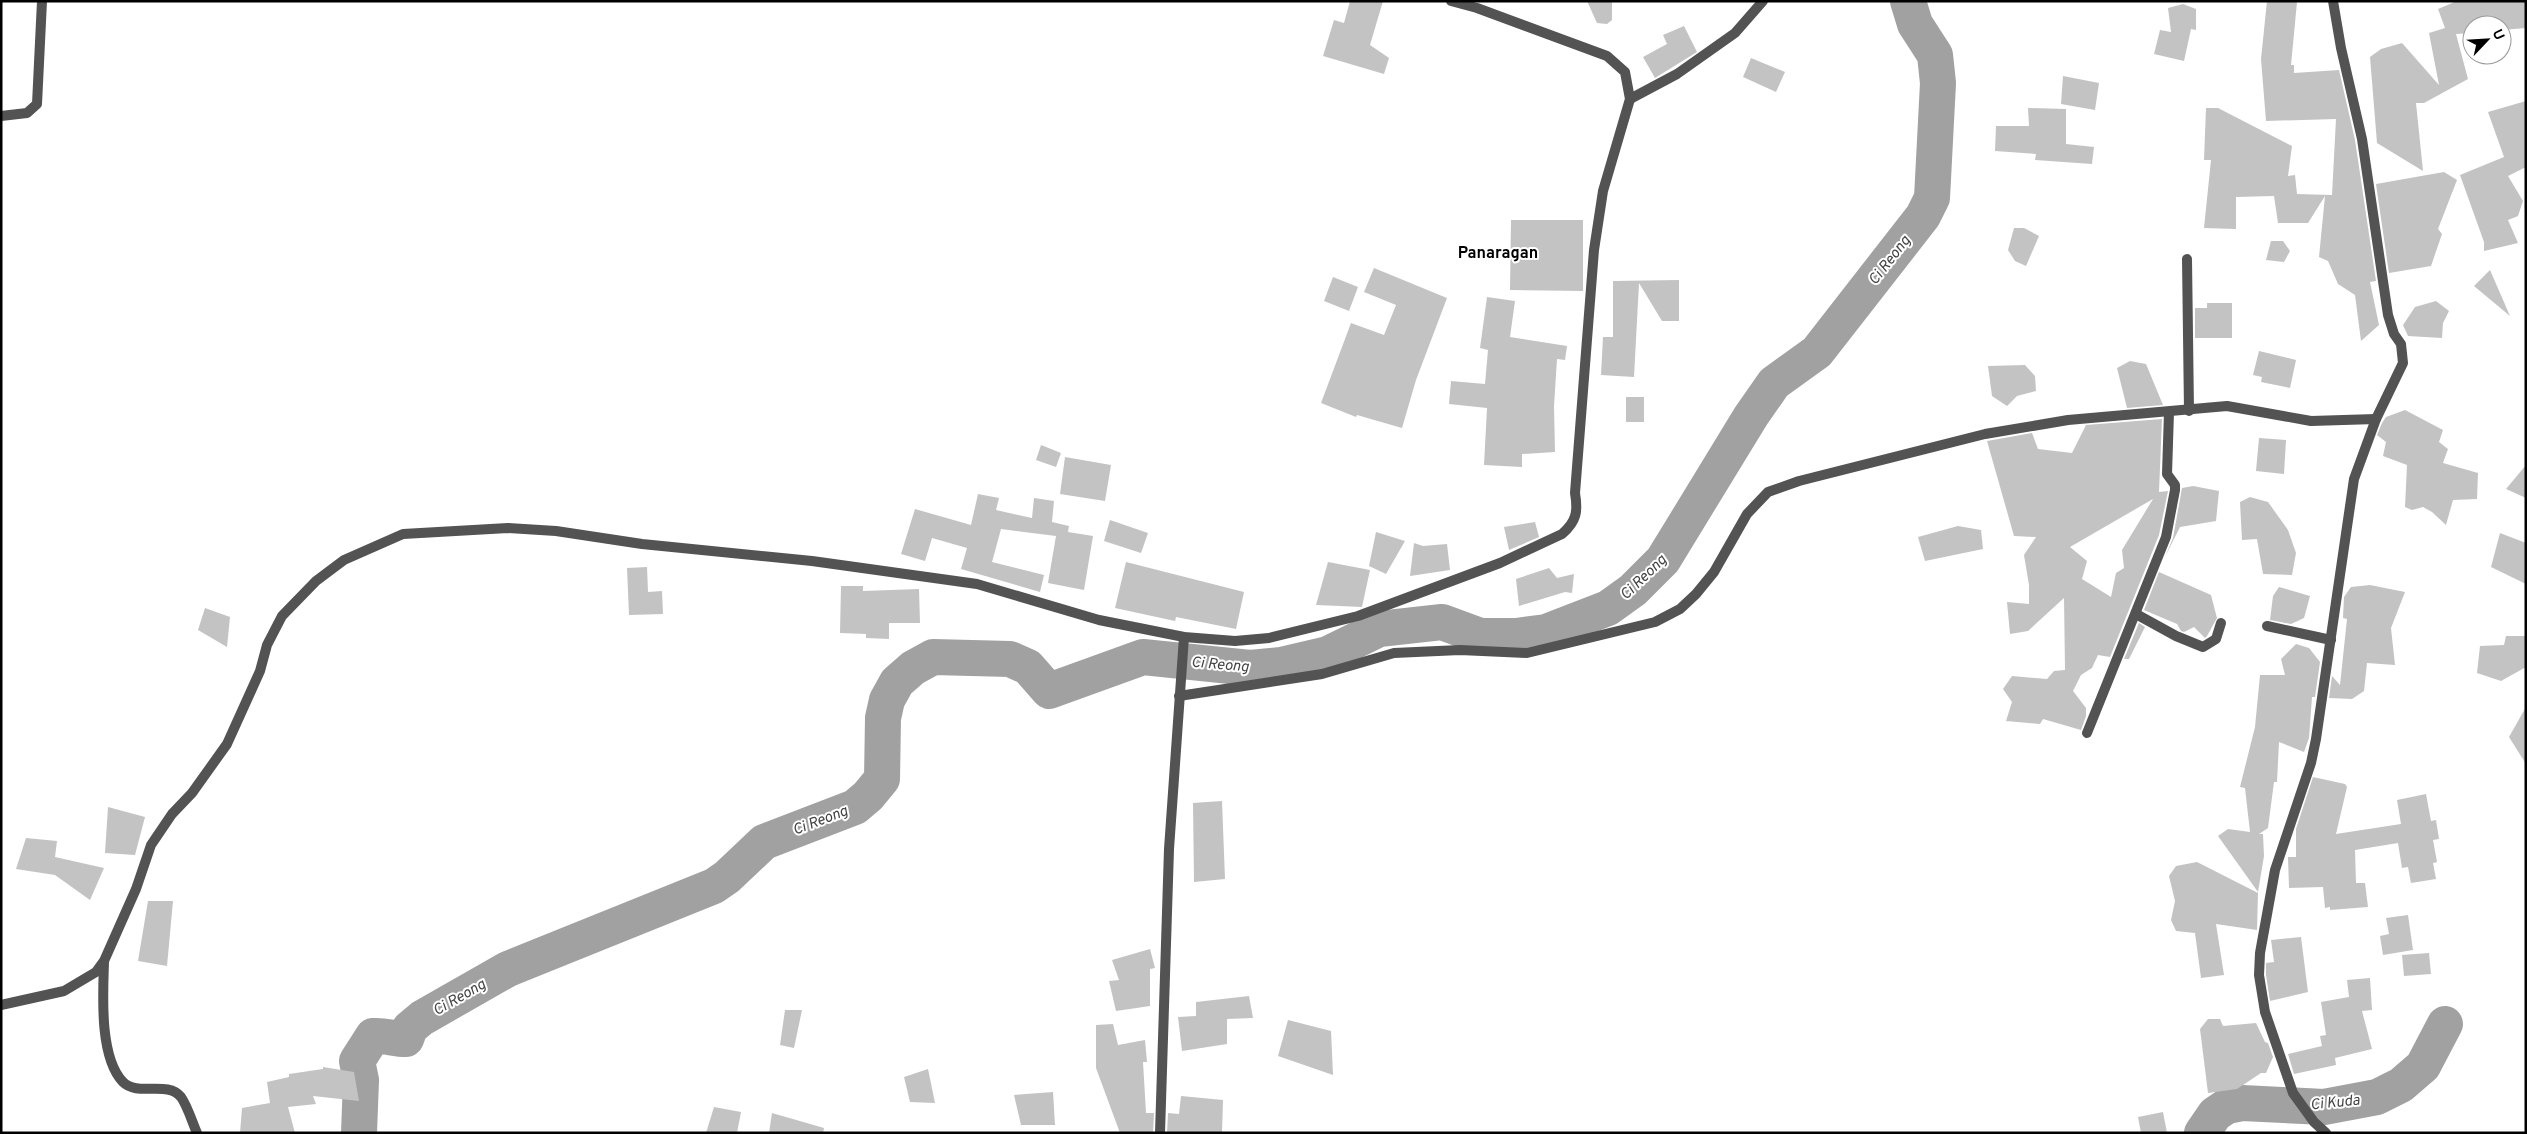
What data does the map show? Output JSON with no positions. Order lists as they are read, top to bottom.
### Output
{
  "districts": ["Panaragan"],
  "water": ["Ci Reong", "Ci Kuda"],
  "north": "top right"
}
